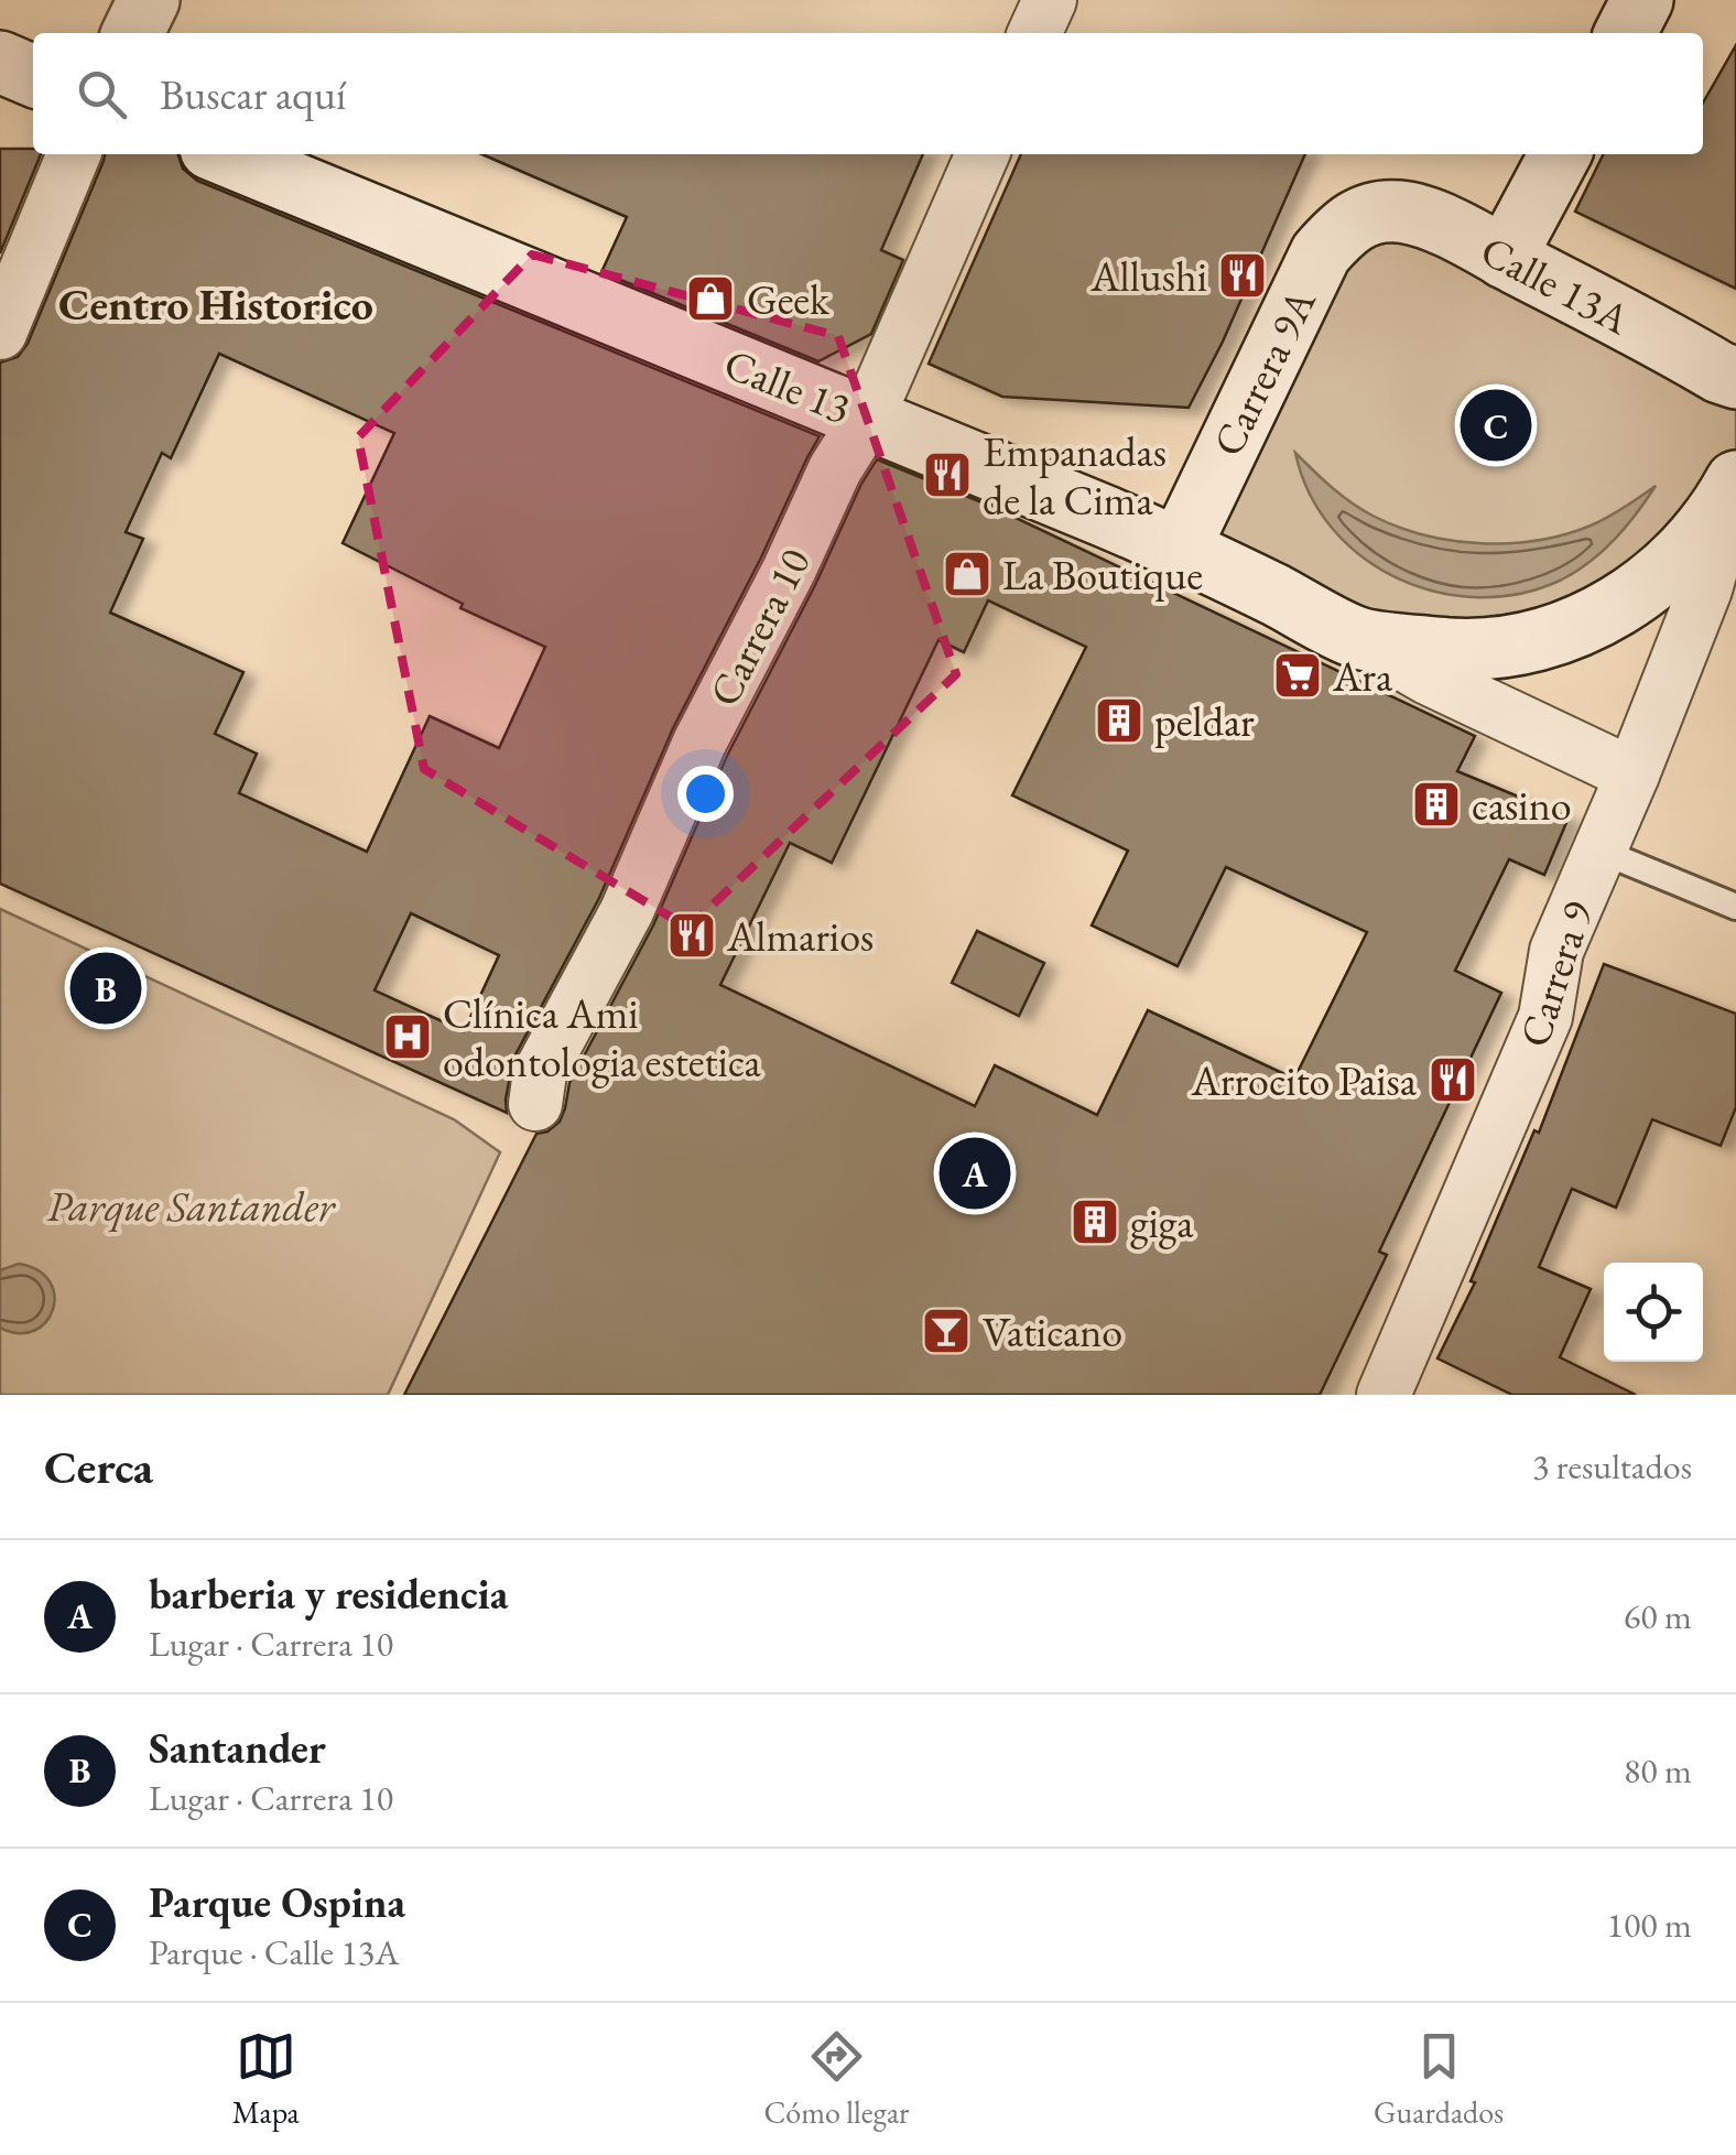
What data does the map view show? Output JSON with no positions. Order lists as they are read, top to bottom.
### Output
{
  "streets": {
    "main road": ["Calle 13A", "Carrera 9A", "Calle 13"],
    "street": ["Carrera 10", "Carrera 9"]
  },
  "crossings": [
    ["Calle 13A", "Carrera 9A"],
    ["Carrera 9A", "Calle 13"],
    ["Calle 13", "Carrera 10"],
    ["Calle 13", "Carrera 9"]
  ],
  "districts": ["Centro Historico"],
  "parks": ["Parque Santander"],
  "places": {
    "restaurant": [
      "Allushi",
      "Empanadas de la Cima",
      "Almarios",
      "Arrocito Paisa"
    ],
    "shop": ["Geek", "La Boutique"],
    "supermarket": ["Ara"],
    "building": ["peldar", "casino", "giga"],
    "hospital": ["Clínica Ami odontologia estetica"],
    "bar": ["Vaticano"]
  },
  "page": {
    "search": "Buscar aquí",
    "pins": ["C", "B", "A"],
    "heading": ["Cerca", "3 resultados"],
    "list": [
      {
        "mark": "A",
        "name": "barberia y residencia",
        "note": "Lugar · Carrera 10",
        "value": "60 m"
      },
      {
        "mark": "B",
        "name": "Santander",
        "note": "Lugar · Carrera 10",
        "value": "80 m"
      },
      {
        "mark": "C",
        "name": "Parque Ospina",
        "note": "Parque · Calle 13A",
        "value": "100 m"
      }
    ],
    "nav": ["Mapa", "Cómo llegar", "Guardados"]
  }
}
